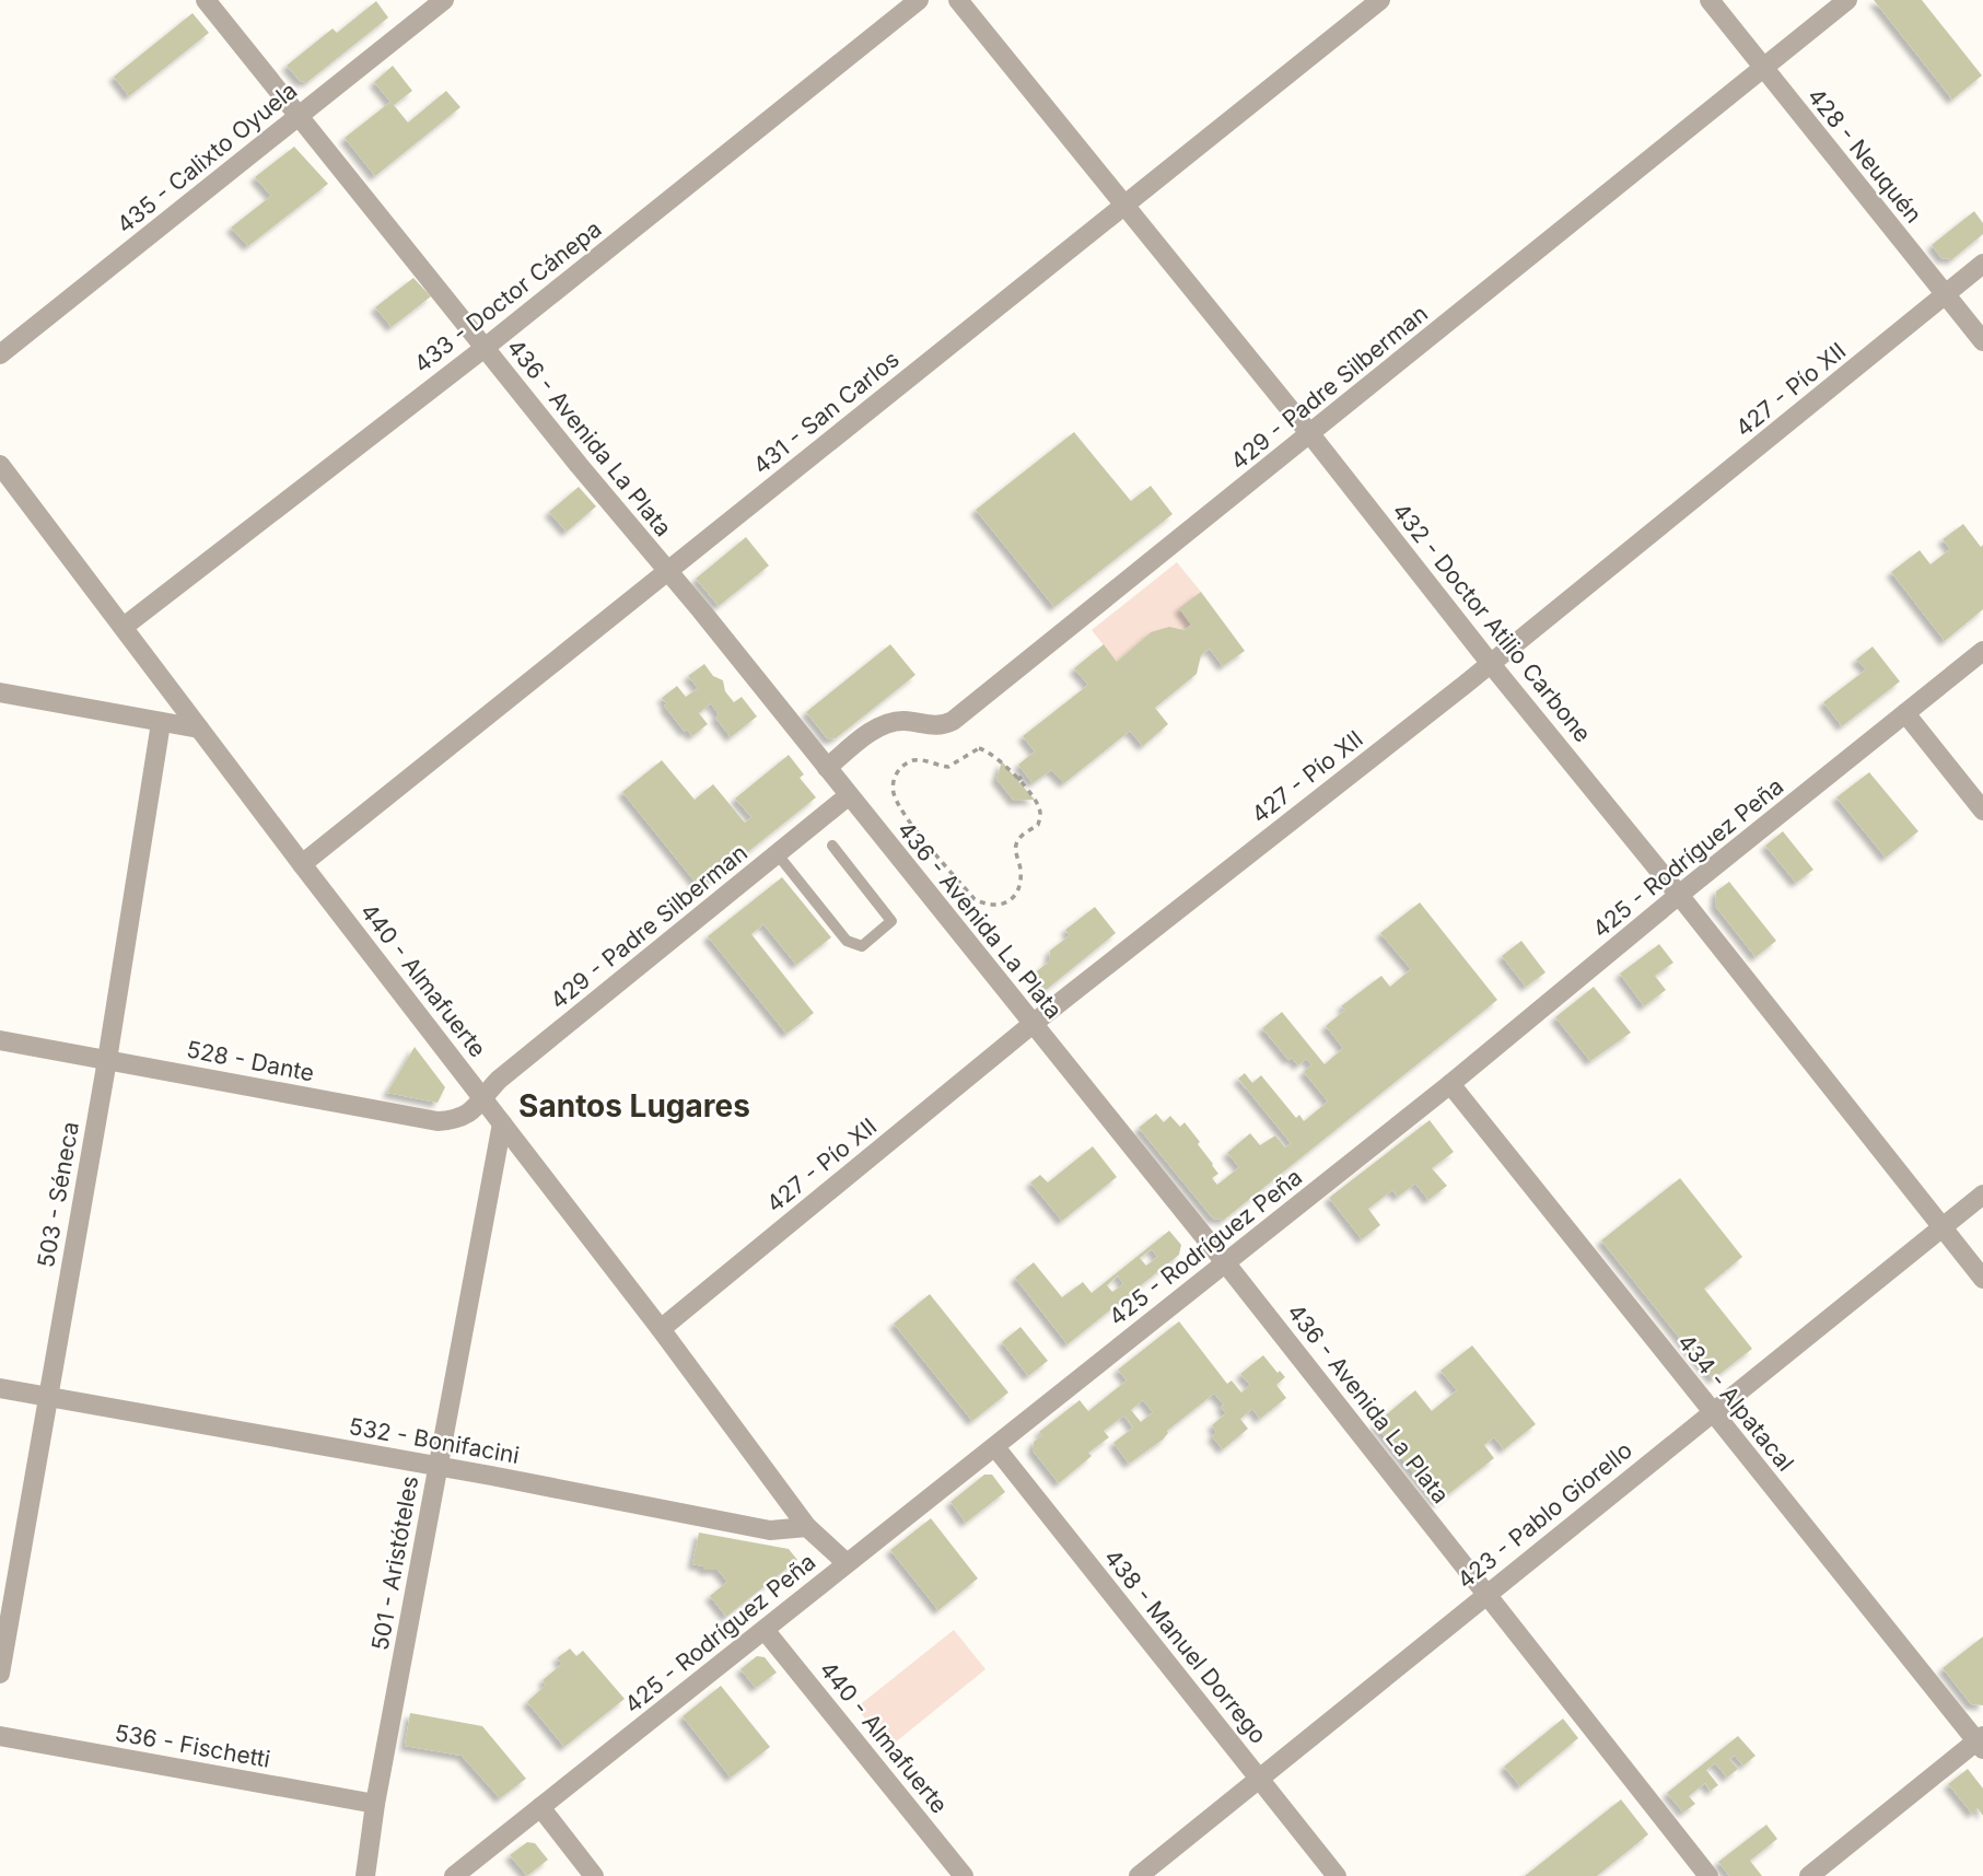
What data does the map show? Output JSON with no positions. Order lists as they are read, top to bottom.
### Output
{
  "streets": {
    "street": [
      "428 - Neuquén",
      "435 - Calixto Oyuela",
      "433 - Doctor Cánepa",
      "429 - Padre Silberman",
      "427 - Pío XII",
      "431 - San Carlos",
      "436 - Avenida La Plata",
      "432 - Doctor Atilio Carbone",
      "425 - Rodríguez Peña",
      "440 - Almafuerte",
      "528 - Dante",
      "503 - Séneca",
      "434 - Alpatacal",
      "532 - Bonifacini",
      "423 - Pablo Giorello",
      "501 - Aristóteles",
      "438 - Manuel Dorrego",
      "536 - Fischetti"
    ]
  },
  "crossings": [
    ["428 - Neuquén", "429 - Padre Silberman"],
    ["428 - Neuquén", "427 - Pío XII"],
    ["435 - Calixto Oyuela", "436 - Avenida La Plata"],
    ["433 - Doctor Cánepa", "436 - Avenida La Plata"],
    ["433 - Doctor Cánepa", "440 - Almafuerte"],
    ["429 - Padre Silberman", "436 - Avenida La Plata"],
    ["429 - Padre Silberman", "432 - Doctor Atilio Carbone"],
    ["429 - Padre Silberman", "440 - Almafuerte"],
    ["429 - Padre Silberman", "528 - Dante"],
    ["427 - Pío XII", "436 - Avenida La Plata"],
    ["427 - Pío XII", "432 - Doctor Atilio Carbone"],
    ["427 - Pío XII", "440 - Almafuerte"],
    ["431 - San Carlos", "436 - Avenida La Plata"],
    ["431 - San Carlos", "432 - Doctor Atilio Carbone"],
    ["431 - San Carlos", "440 - Almafuerte"],
    ["436 - Avenida La Plata", "425 - Rodríguez Peña"],
    ["436 - Avenida La Plata", "423 - Pablo Giorello"],
    ["432 - Doctor Atilio Carbone", "425 - Rodríguez Peña"],
    ["432 - Doctor Atilio Carbone", "423 - Pablo Giorello"],
    ["425 - Rodríguez Peña", "440 - Almafuerte"],
    ["425 - Rodríguez Peña", "434 - Alpatacal"],
    ["425 - Rodríguez Peña", "438 - Manuel Dorrego"],
    ["440 - Almafuerte", "528 - Dante"],
    ["440 - Almafuerte", "532 - Bonifacini"],
    ["440 - Almafuerte", "501 - Aristóteles"],
    ["528 - Dante", "503 - Séneca"],
    ["503 - Séneca", "532 - Bonifacini"],
    ["434 - Alpatacal", "423 - Pablo Giorello"],
    ["532 - Bonifacini", "501 - Aristóteles"],
    ["423 - Pablo Giorello", "438 - Manuel Dorrego"],
    ["501 - Aristóteles", "536 - Fischetti"]
  ],
  "districts": ["Santos Lugares"]
}
